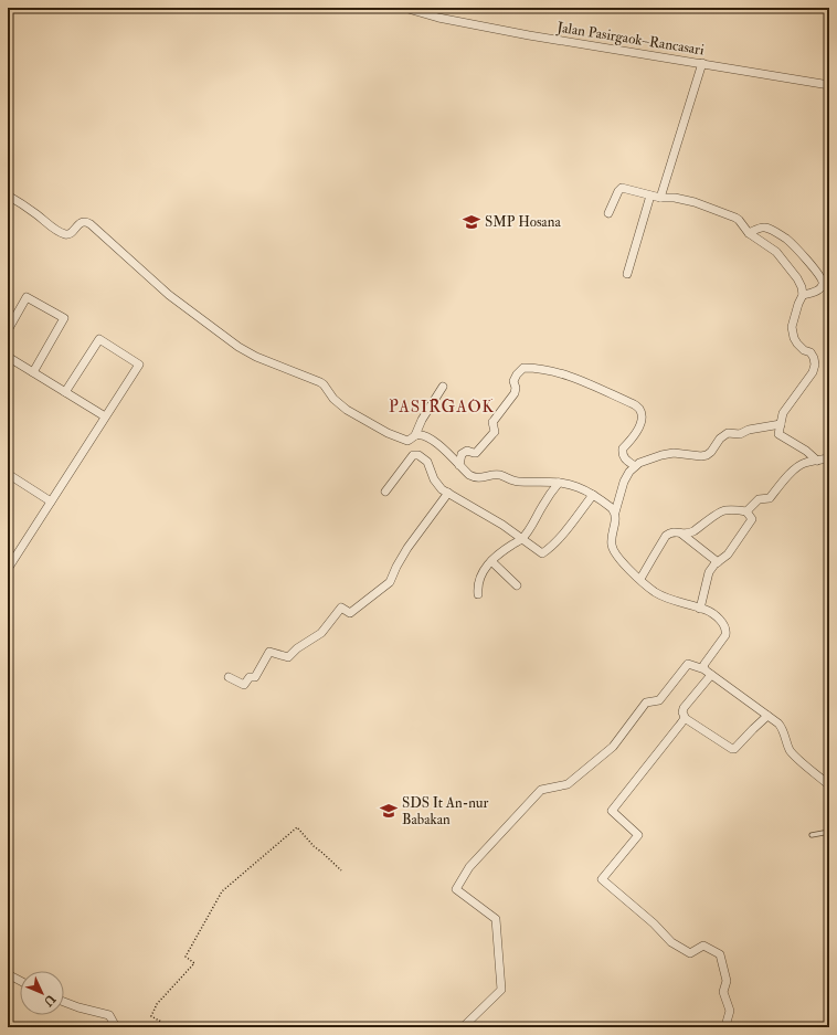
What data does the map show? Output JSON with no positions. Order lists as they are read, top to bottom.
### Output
{
  "streets": {
    "street": ["Jalan Pasirgaok–Rancasari"]
  },
  "districts": ["PASIRGAOK"],
  "places": {
    "school or university": ["SMP Hosana", "SDS It An-nur Babakan"]
  },
  "north": "bottom right"
}
